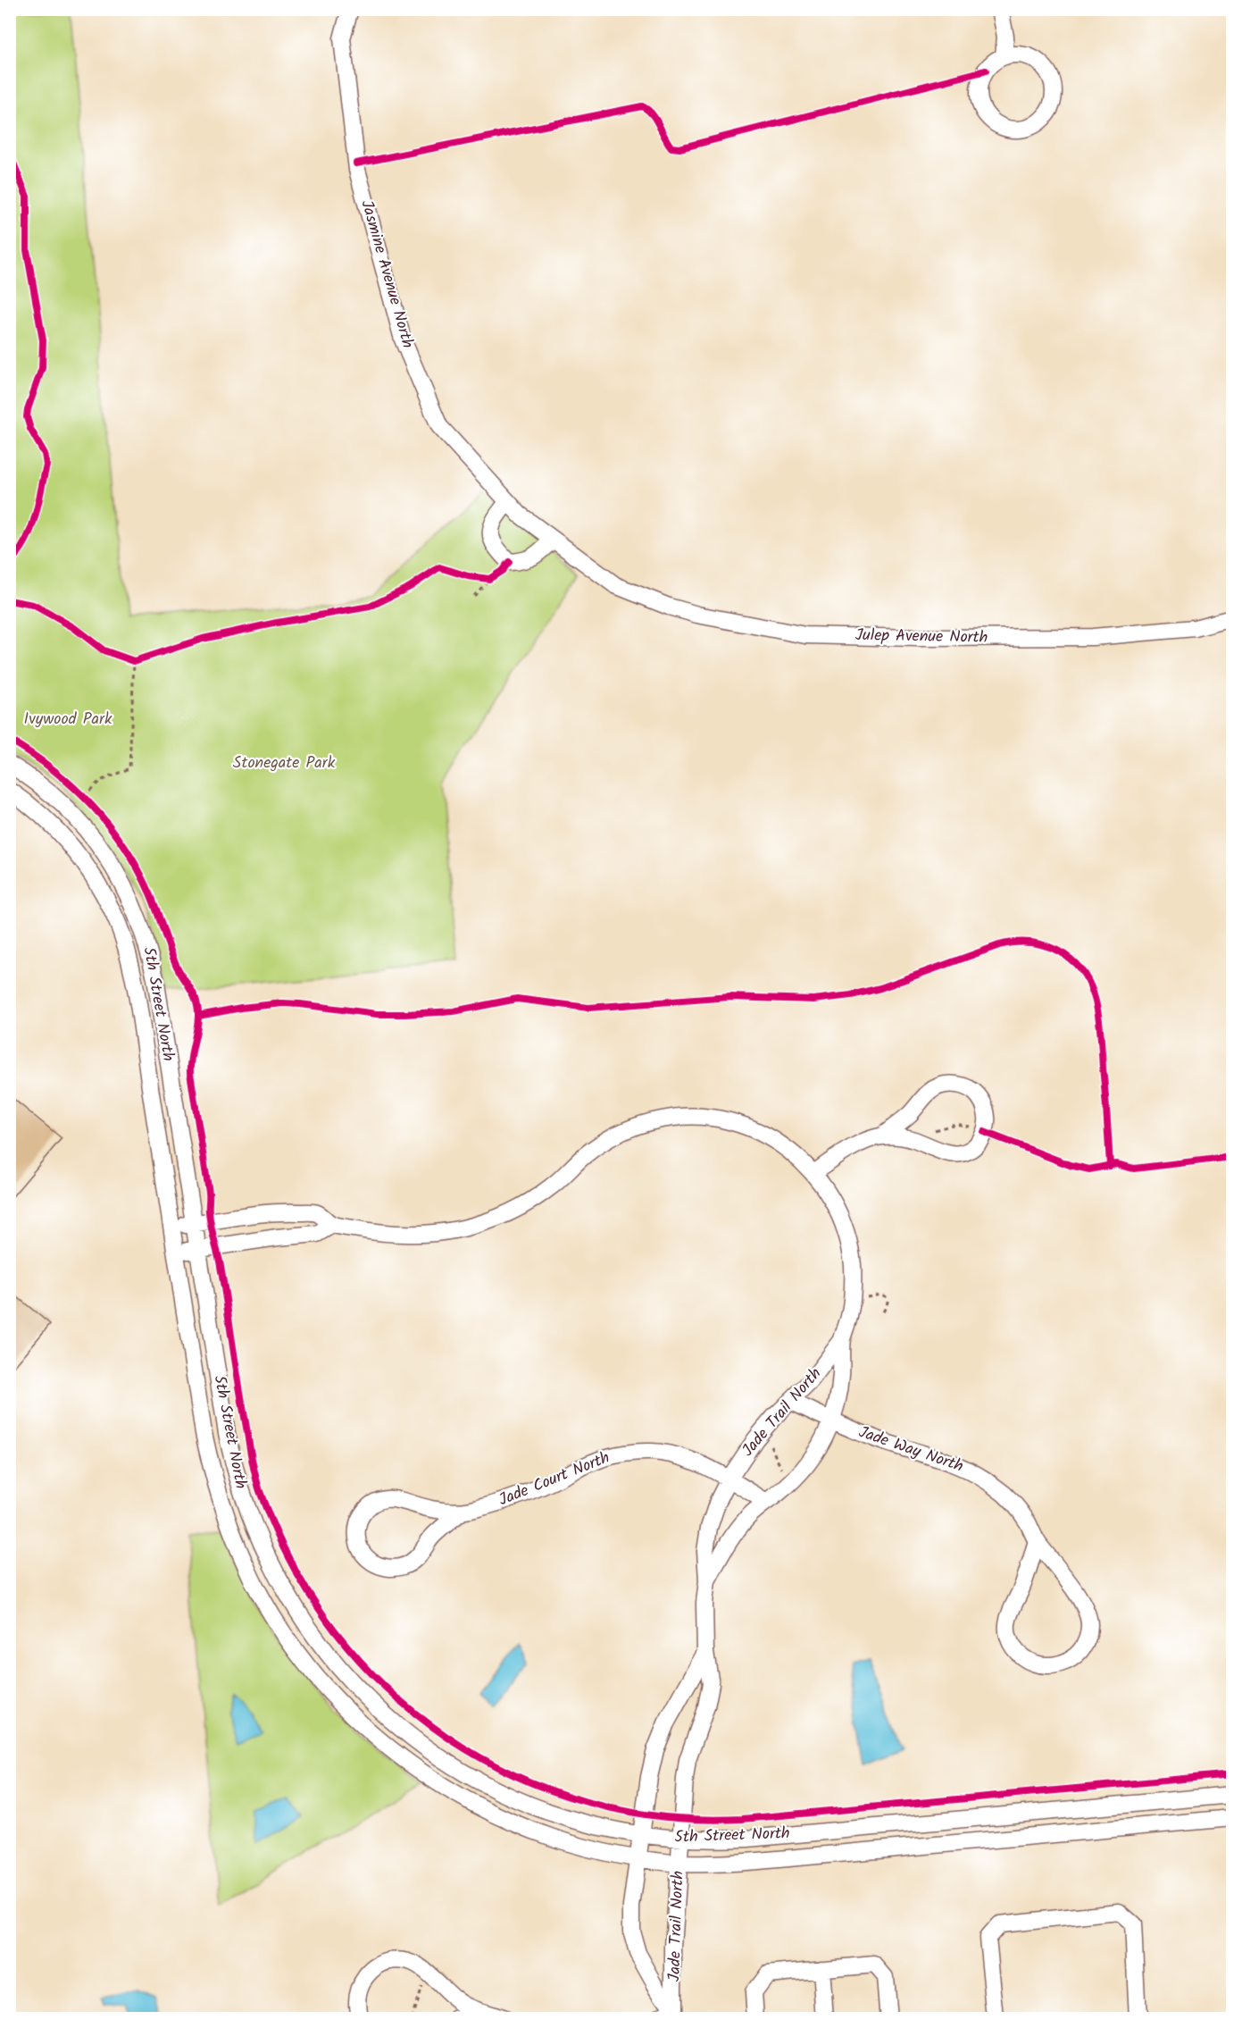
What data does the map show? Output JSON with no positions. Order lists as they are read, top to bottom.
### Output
{
  "streets": {
    "street": [
      "Jasmine Avenue North",
      "Julep Avenue North",
      "5th Street North",
      "Jade Trail North",
      "Jade Way North",
      "Jade Court North"
    ]
  },
  "crossings": [
    ["Jasmine Avenue North", "Julep Avenue North"],
    ["5th Street North", "Jade Trail North"],
    ["Jade Trail North", "Jade Way North"],
    ["Jade Trail North", "Jade Court North"]
  ],
  "parks": ["Ivywood Park", "Stonegate Park"]
}
